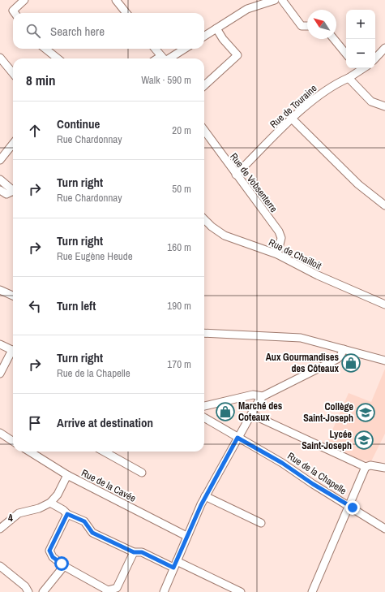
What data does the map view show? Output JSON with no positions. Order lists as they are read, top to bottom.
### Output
{
  "streets": {
    "street": [
      "Rue de Touraine",
      "Rue de Vobsenterre",
      "Rue de Chailloit",
      "Rue de la Chapelle",
      "Rue de la Cavée"
    ]
  },
  "crossings": [
    ["Rue de Touraine", "Rue de Vobsenterre"],
    ["Rue de Vobsenterre", "Rue de Chailloit"]
  ],
  "places": {
    "shop": ["Aux Gourmandises des Côteaux", "Marché des Coteaux"],
    "school or university": ["Collège Saint-Joseph", "Lycée Saint-Joseph"]
  },
  "north": "top left",
  "page": {
    "map_buttons": ["+", "−"],
    "search": "Search here",
    "heading": ["8 min", "Walk · 590 m"],
    "list": [
      ["Continue", "Rue Chardonnay", "20 m"],
      ["Turn right", "Rue Chardonnay", "50 m"],
      ["Turn right", "Rue Eugène Heude", "160 m"],
      ["Turn left", "190 m"],
      ["Turn right", "Rue de la Chapelle", "170 m"],
      "Arrive at destination"
    ]
  },
  "grid": {
    "rows": ["4"]
  }
}
